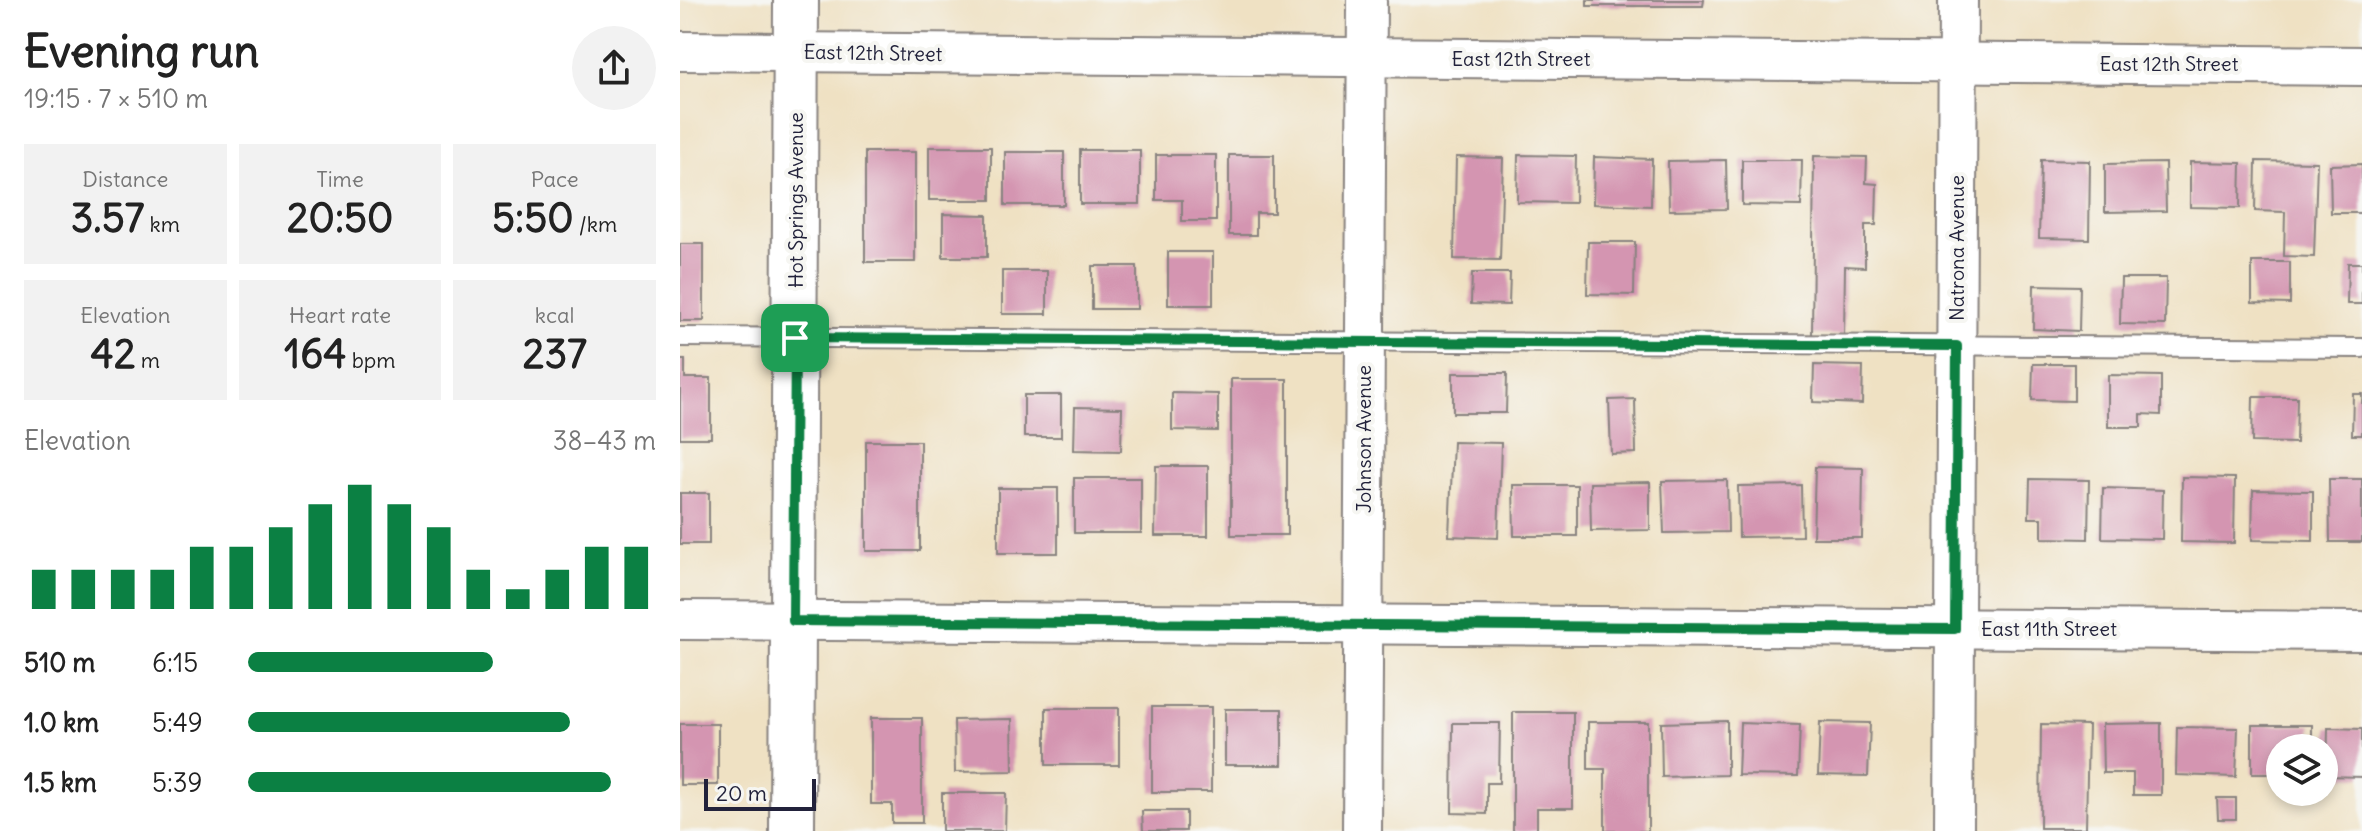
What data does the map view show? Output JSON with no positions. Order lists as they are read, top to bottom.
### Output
{
  "streets": {
    "street": [
      "East 12th Street",
      "Hot Springs Avenue",
      "Natrona Avenue",
      "Johnson Avenue",
      "East 11th Street"
    ]
  },
  "crossings": [
    ["East 12th Street", "Hot Springs Avenue"],
    ["East 12th Street", "Natrona Avenue"],
    ["East 12th Street", "Johnson Avenue"],
    ["Hot Springs Avenue", "East 11th Street"],
    ["Natrona Avenue", "East 11th Street"],
    ["Johnson Avenue", "East 11th Street"]
  ],
  "scale_bar": "20 m",
  "page": {
    "heading": ["Evening run", "19:15 · 7 × 510 m"],
    "stats": [
      ["Distance", "3.57 km"],
      ["Time", "20:50"],
      ["Pace", "5:50 /km"],
      ["Elevation", "42 m"],
      ["Heart rate", "164 bpm"],
      ["kcal", "237"]
    ],
    "chart": ["Elevation", "38–43 m"],
    "list": [
      {
        "name": "510 m",
        "note": "6:15"
      },
      {
        "name": "1.0 km",
        "note": "5:49"
      },
      {
        "name": "1.5 km",
        "note": "5:39"
      }
    ],
    "scale": "20 m"
  }
}
